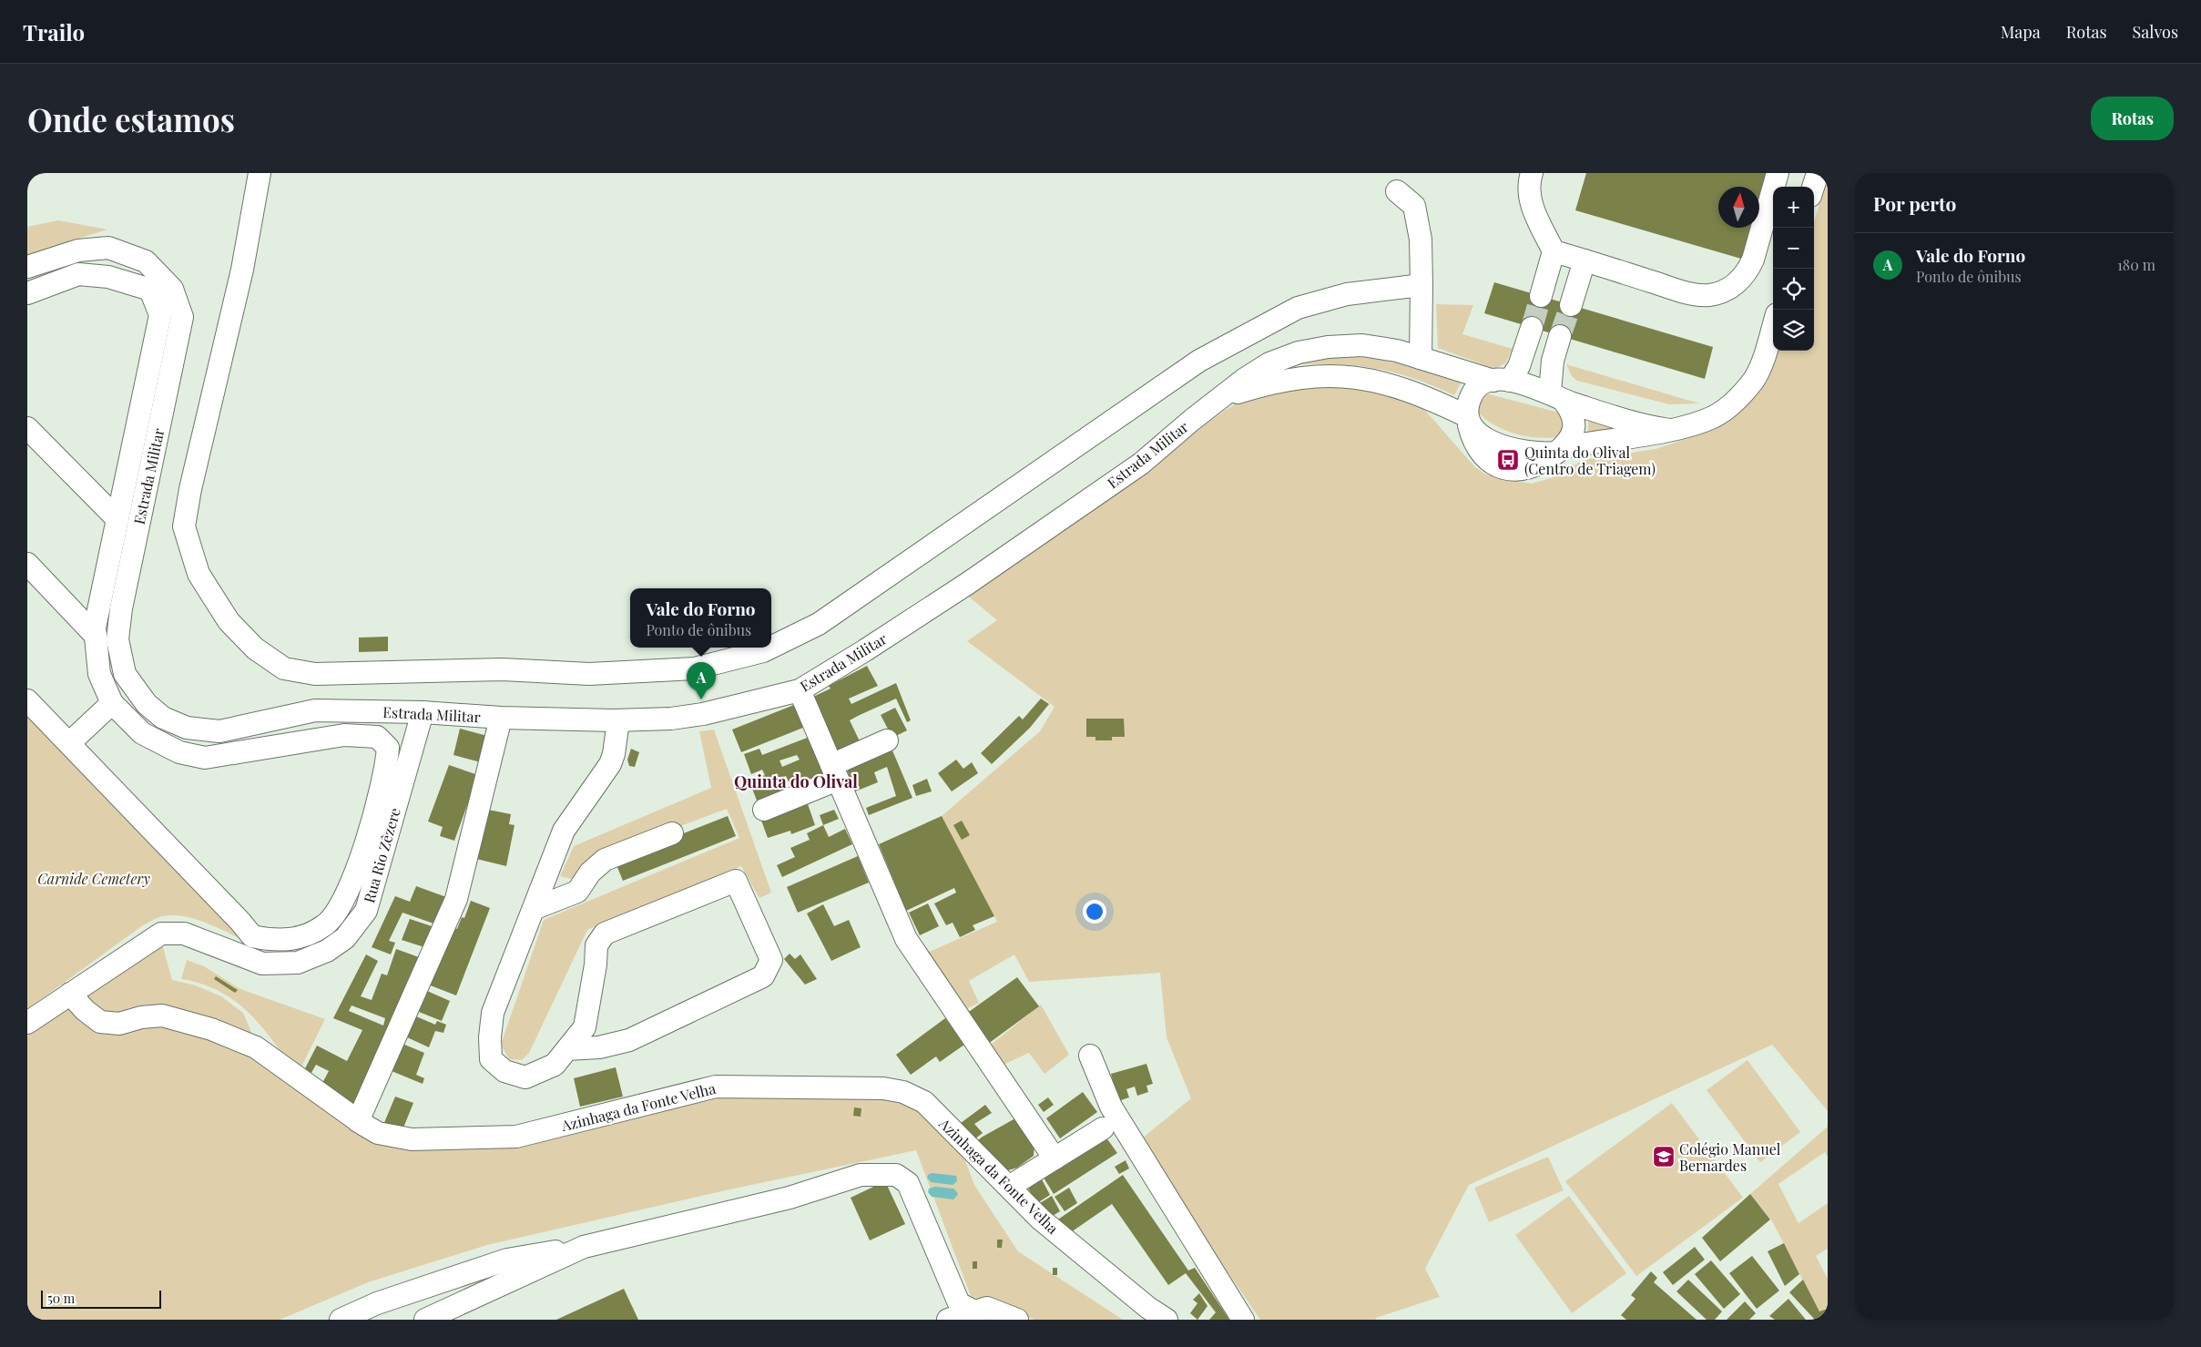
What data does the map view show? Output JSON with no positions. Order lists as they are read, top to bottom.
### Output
{
  "streets": {
    "street": ["Estrada Militar", "Rua Rio Zêzere", "Azinhaga da Fonte Velha"]
  },
  "crossings": [
    ["Estrada Militar", "Rua Rio Zêzere"],
    ["Rua Rio Zêzere", "Azinhaga da Fonte Velha"]
  ],
  "districts": ["Quinta do Olival"],
  "parks": ["Carnide Cemetery"],
  "places": {
    "bus stop": ["Quinta do Olival (Centro de Triagem)"],
    "school or university": ["Colégio Manuel Bernardes"]
  },
  "scale_bar": "50 m",
  "north": "top",
  "page": {
    "header": "Trailo",
    "nav": ["Mapa", "Rotas", "Salvos"],
    "buttons": "Rotas",
    "title": "Onde estamos",
    "heading": "Por perto",
    "map_buttons": ["+", "−"],
    "list": [
      {
        "mark": "A",
        "name": "Vale do Forno",
        "note": "Ponto de ônibus",
        "value": "180 m"
      }
    ],
    "popup": ["Vale do Forno", "Ponto de ônibus"],
    "pins": "A",
    "scale": "50 m"
  }
}
